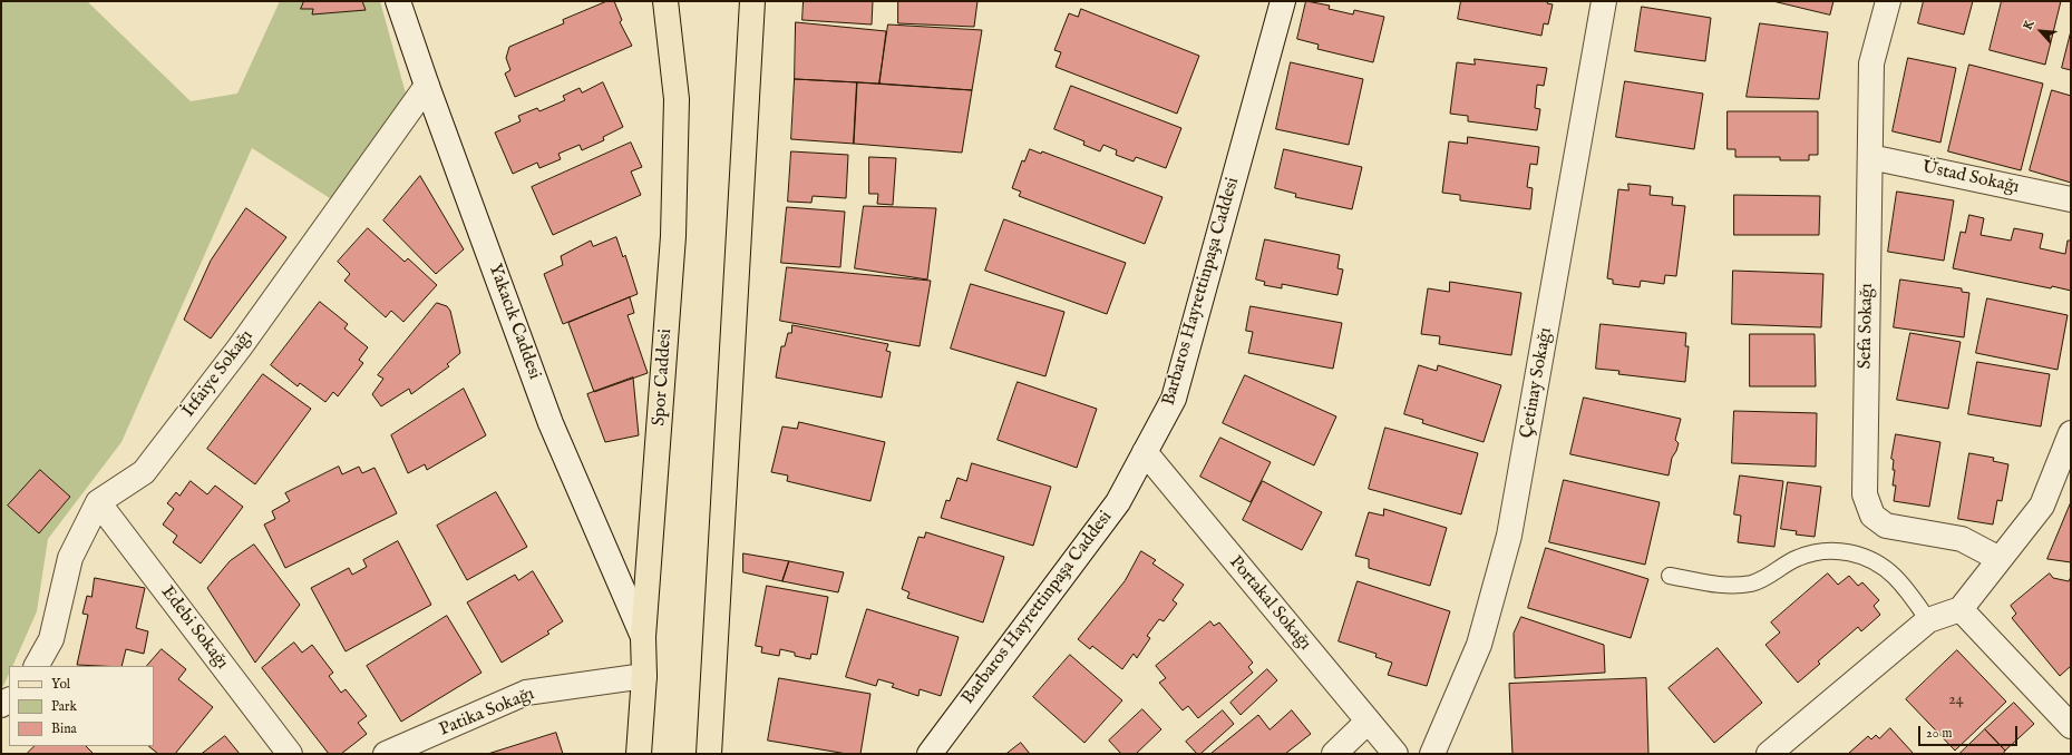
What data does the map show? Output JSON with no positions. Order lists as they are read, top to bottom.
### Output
{
  "streets": {
    "main road": ["Spor Caddesi"],
    "street": [
      "Üstad Sokağı",
      "Barbaros Hayrettinpaşa Caddesi",
      "Yakacık Caddesi",
      "Sefa Sokağı",
      "İtfaiye Sokağı",
      "Çetinay Sokağı",
      "Portakal Sokağı",
      "Edebi Sokağı",
      "Patika Sokağı"
    ]
  },
  "crossings": [
    ["Üstad Sokağı", "Sefa Sokağı"],
    ["Barbaros Hayrettinpaşa Caddesi", "Portakal Sokağı"],
    ["Yakacık Caddesi", "İtfaiye Sokağı"],
    ["Yakacık Caddesi", "Spor Caddesi"],
    ["İtfaiye Sokağı", "Edebi Sokağı"],
    ["Spor Caddesi", "Patika Sokağı"]
  ],
  "house_numbers": ["24"],
  "legend": ["Yol", "Park", "Bina"],
  "scale_bar": "20 m",
  "north": "top left"
}
